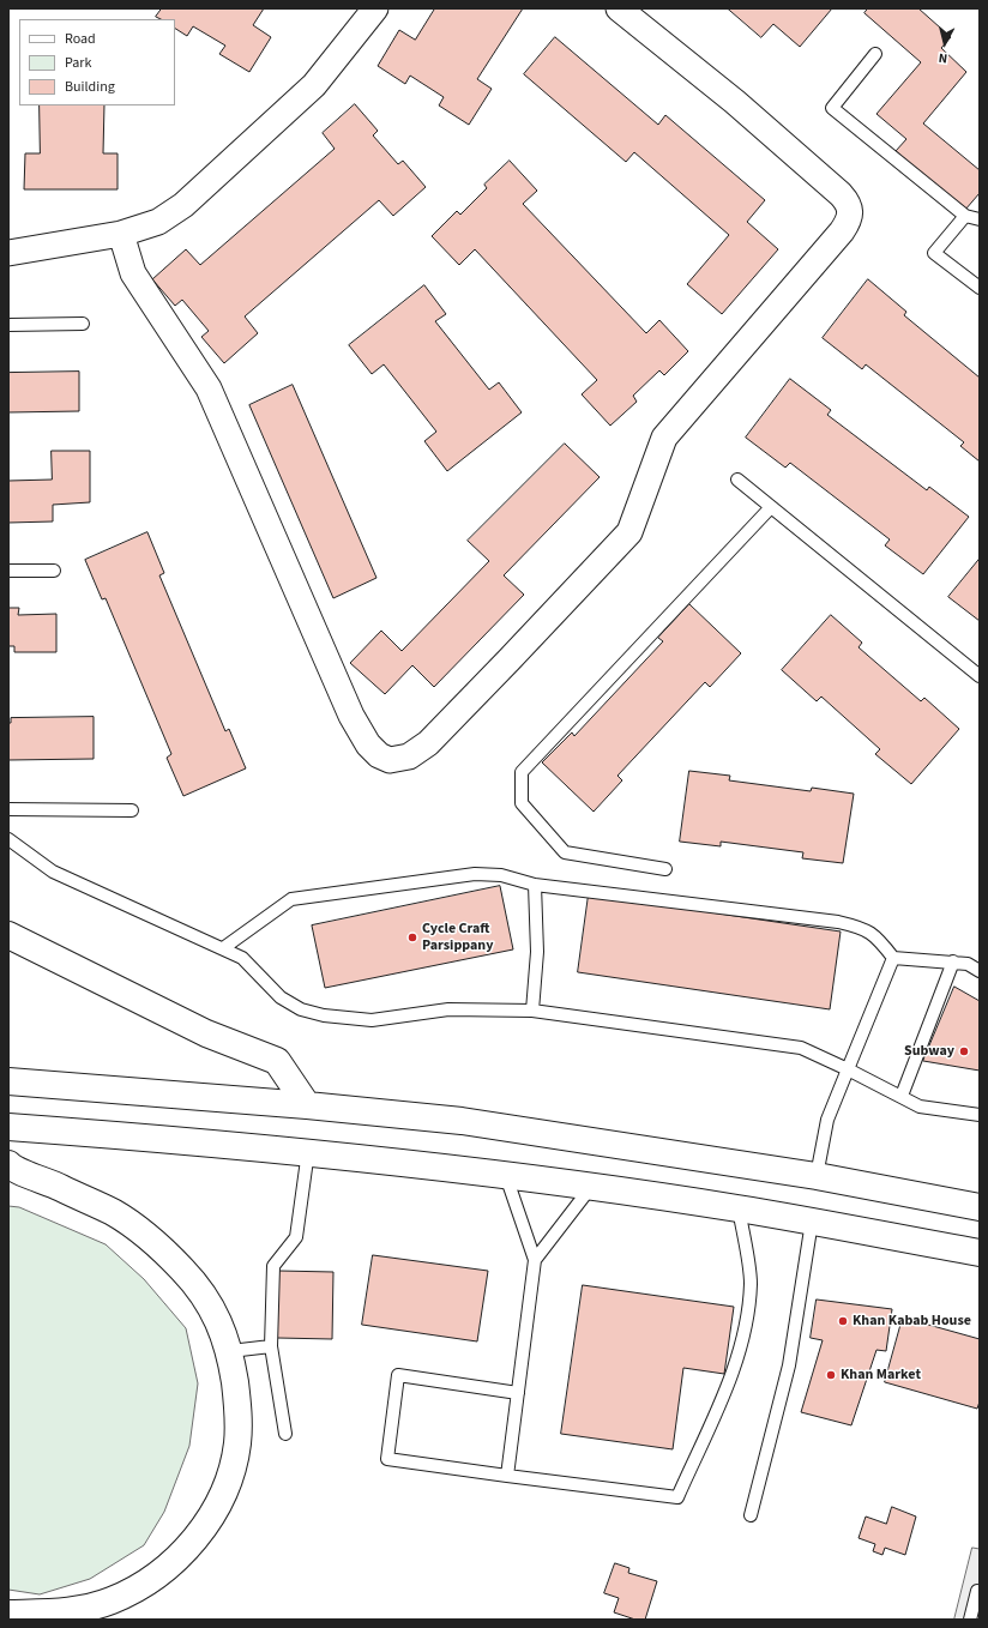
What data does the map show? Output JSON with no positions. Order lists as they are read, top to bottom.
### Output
{
  "places": [
    "Cycle Craft Parsippany",
    "Subway",
    "Khan Kabab House",
    "Khan Market"
  ],
  "legend": ["Road", "Park", "Building"],
  "north": "bottom"
}
